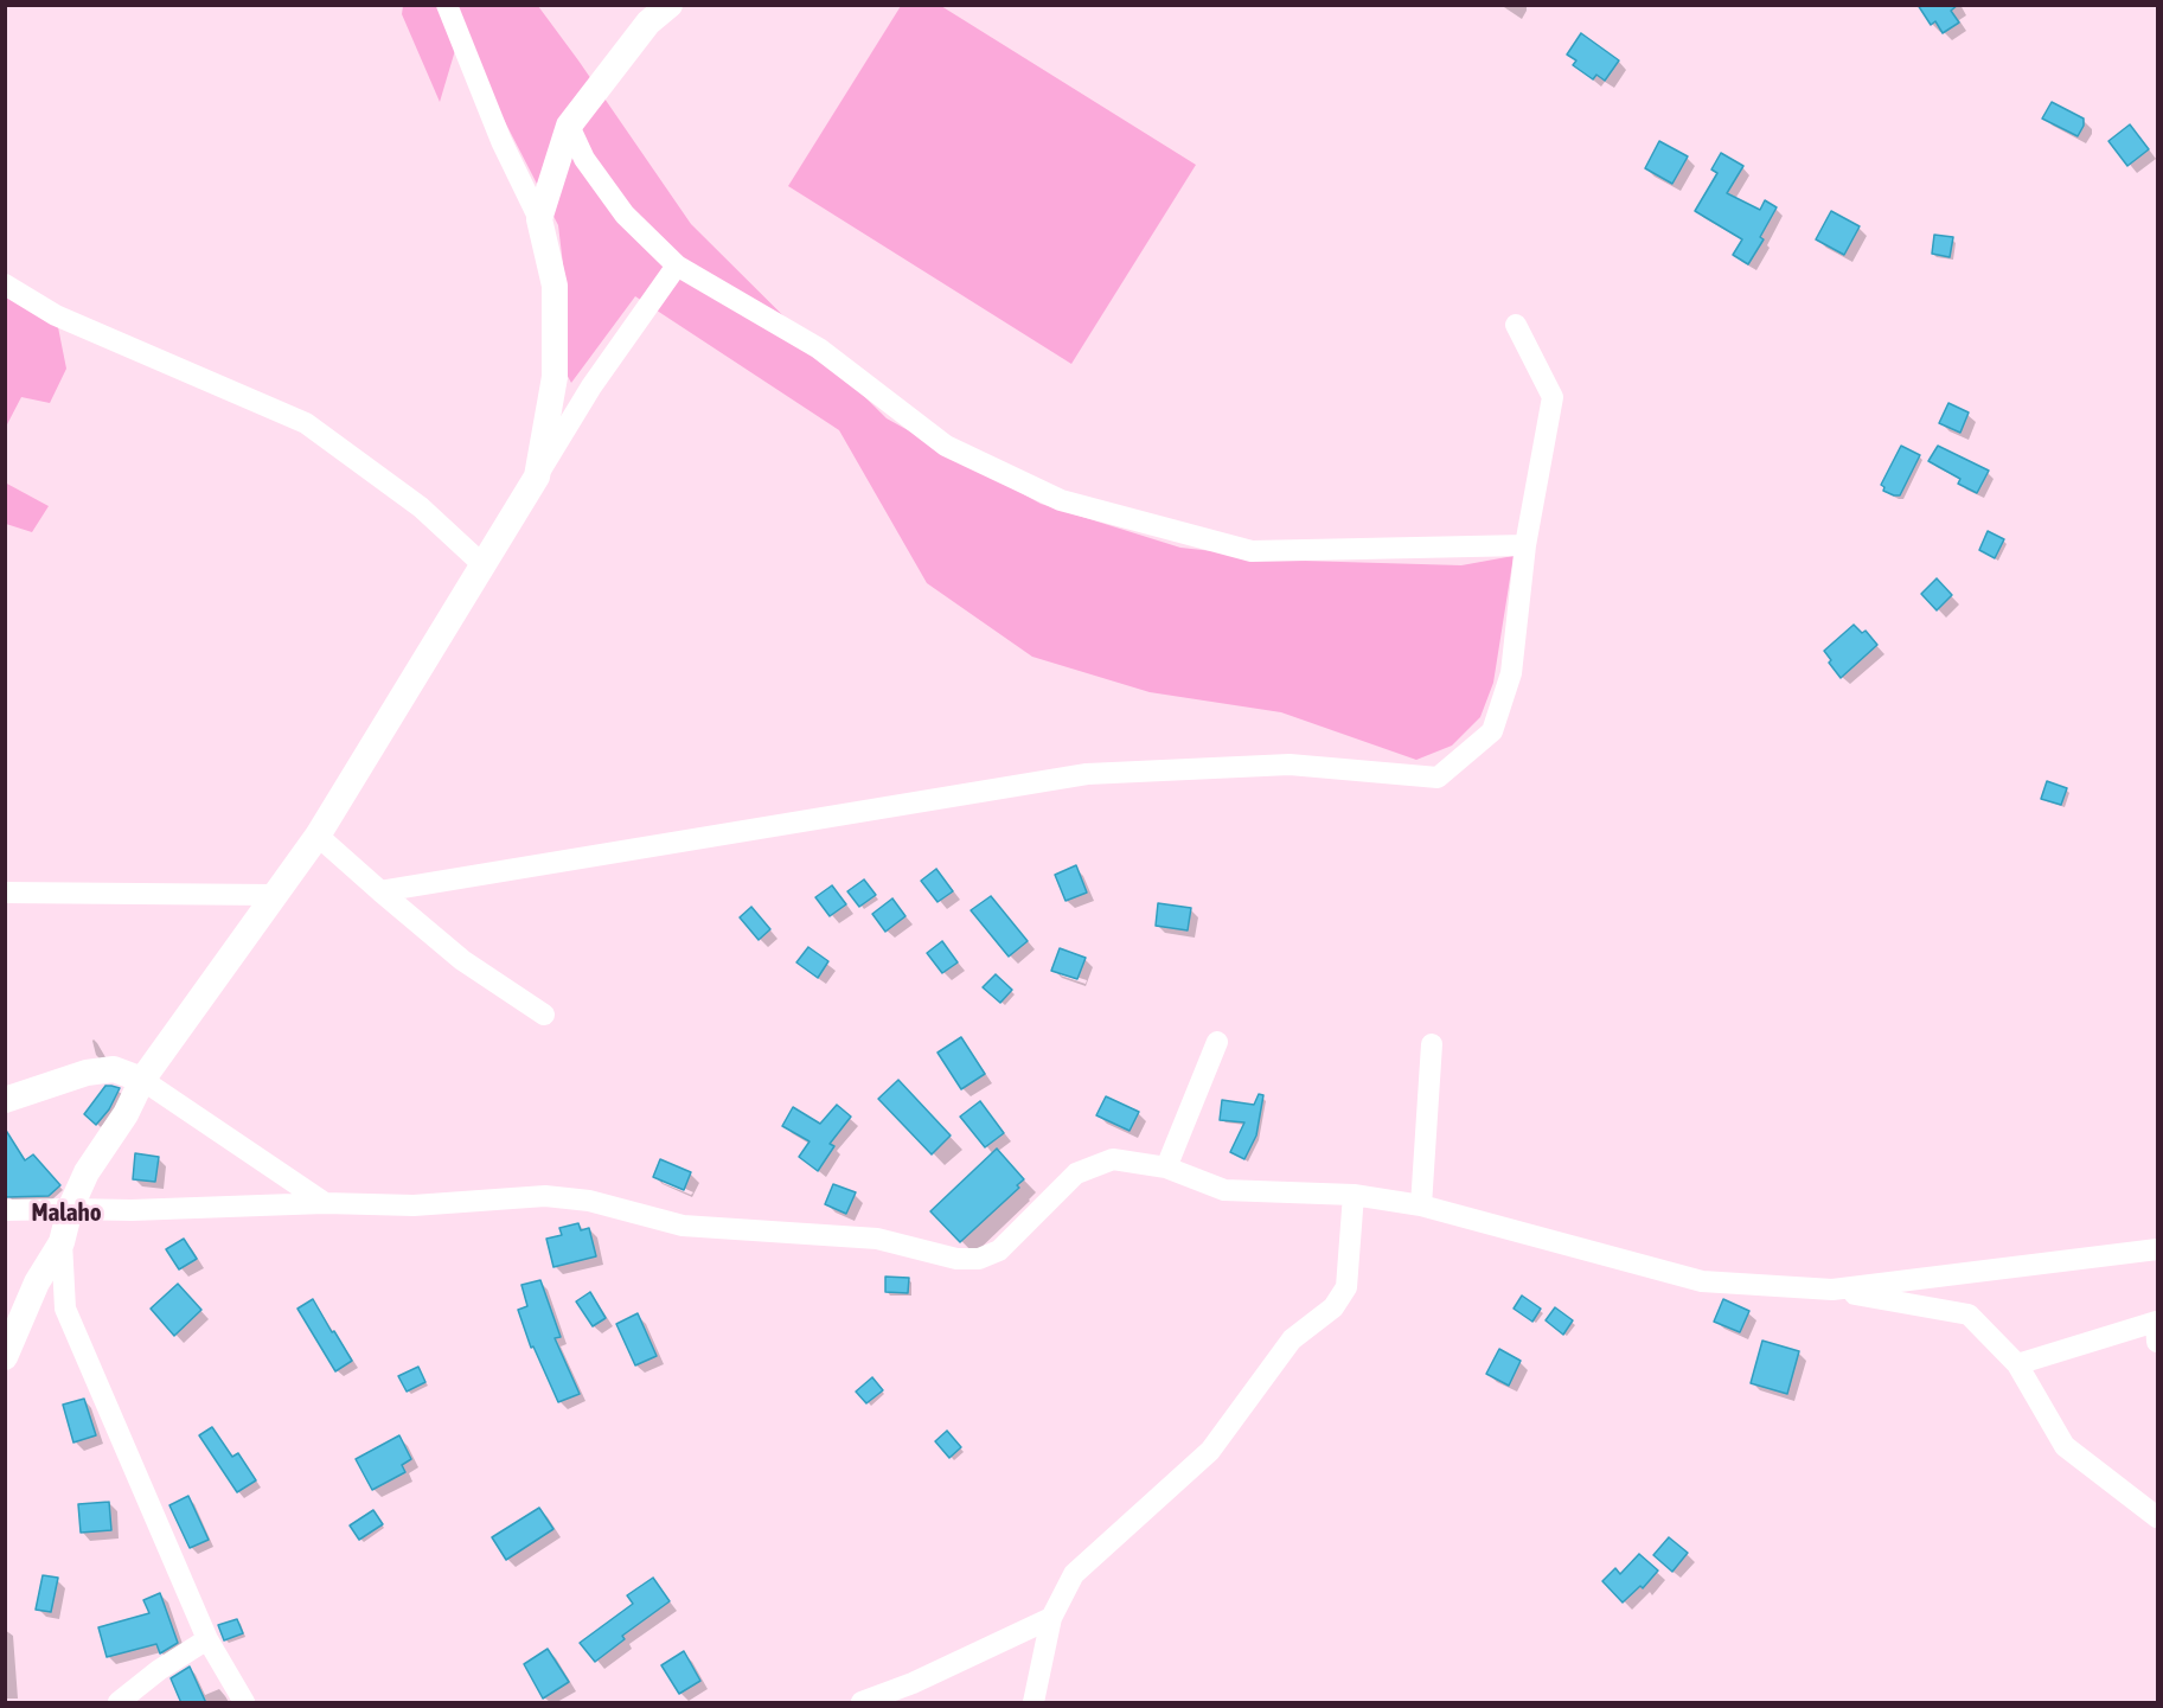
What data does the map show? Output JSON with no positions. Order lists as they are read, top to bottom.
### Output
{
  "districts": ["Malaho"]
}
